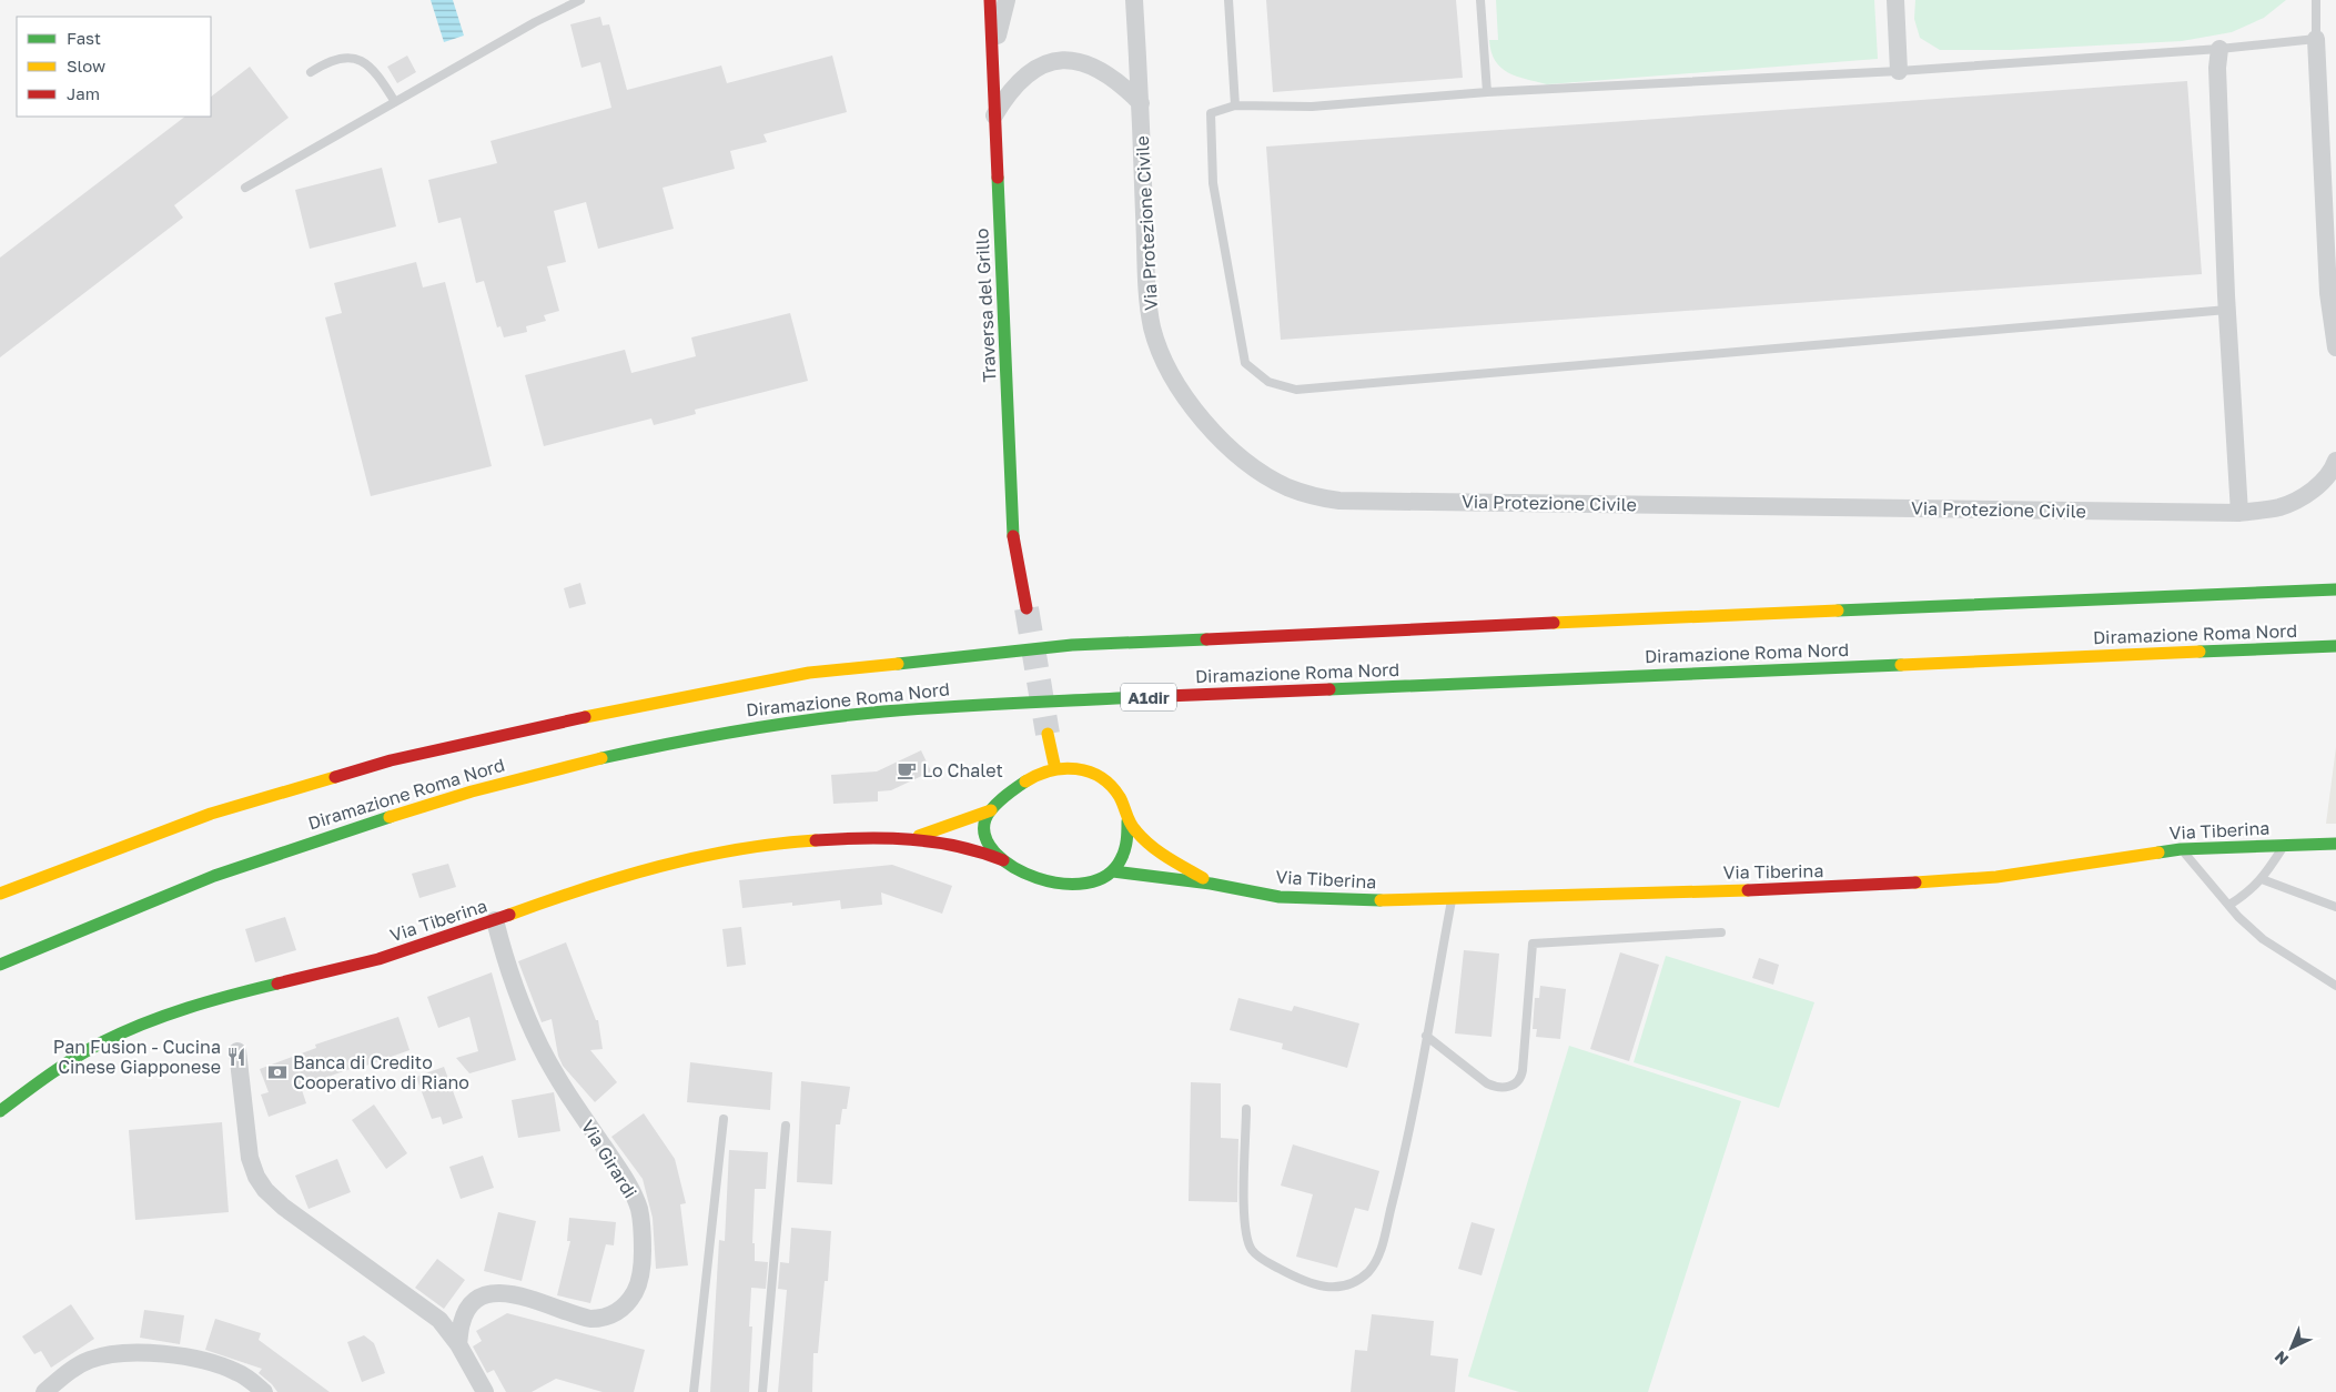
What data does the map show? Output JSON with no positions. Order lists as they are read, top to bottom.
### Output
{
  "streets": {
    "main road": [
      "Traversa del Grillo",
      "Diramazione Roma Nord",
      "A1dir",
      "Via Tiberina"
    ],
    "street": ["Via Protezione Civile", "Via Girardi"]
  },
  "crossings": [
    ["Via Tiberina", "Via Girardi"]
  ],
  "places": {
    "cafe": ["Lo Chalet"],
    "restaurant": ["Pan Fusion - Cucina Cinese Giapponese"],
    "bank": ["Banca di Credito Cooperativo di Riano"]
  },
  "legend": ["Fast", "Slow", "Jam"],
  "north": "bottom left"
}
